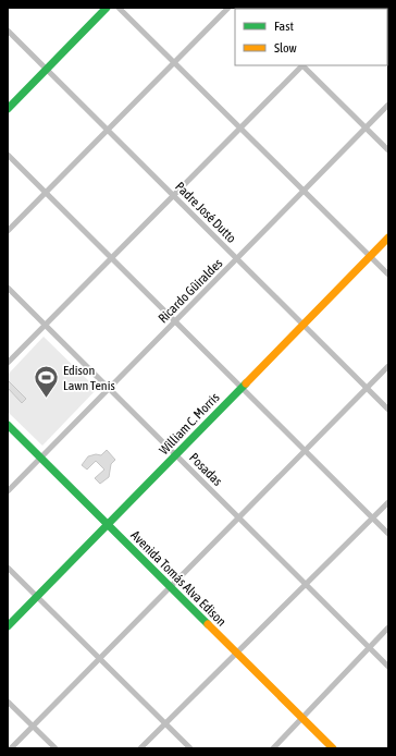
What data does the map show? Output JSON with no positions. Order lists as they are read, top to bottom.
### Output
{
  "streets": {
    "main road": ["William C. Morris", "Avenida Tomás Alva Edison"],
    "street": ["Padre José Dutto", "Ricardo Güiraldes", "Posadas"]
  },
  "crossings": [
    ["Padre José Dutto", "Ricardo Güiraldes"],
    ["Padre José Dutto", "William C. Morris"],
    ["Ricardo Güiraldes", "Posadas"],
    ["Ricardo Güiraldes", "Avenida Tomás Alva Edison"],
    ["William C. Morris", "Posadas"],
    ["William C. Morris", "Avenida Tomás Alva Edison"]
  ],
  "places": {
    "sports": ["Edison Lawn Tenis"]
  },
  "legend": ["Fast", "Slow"]
}
